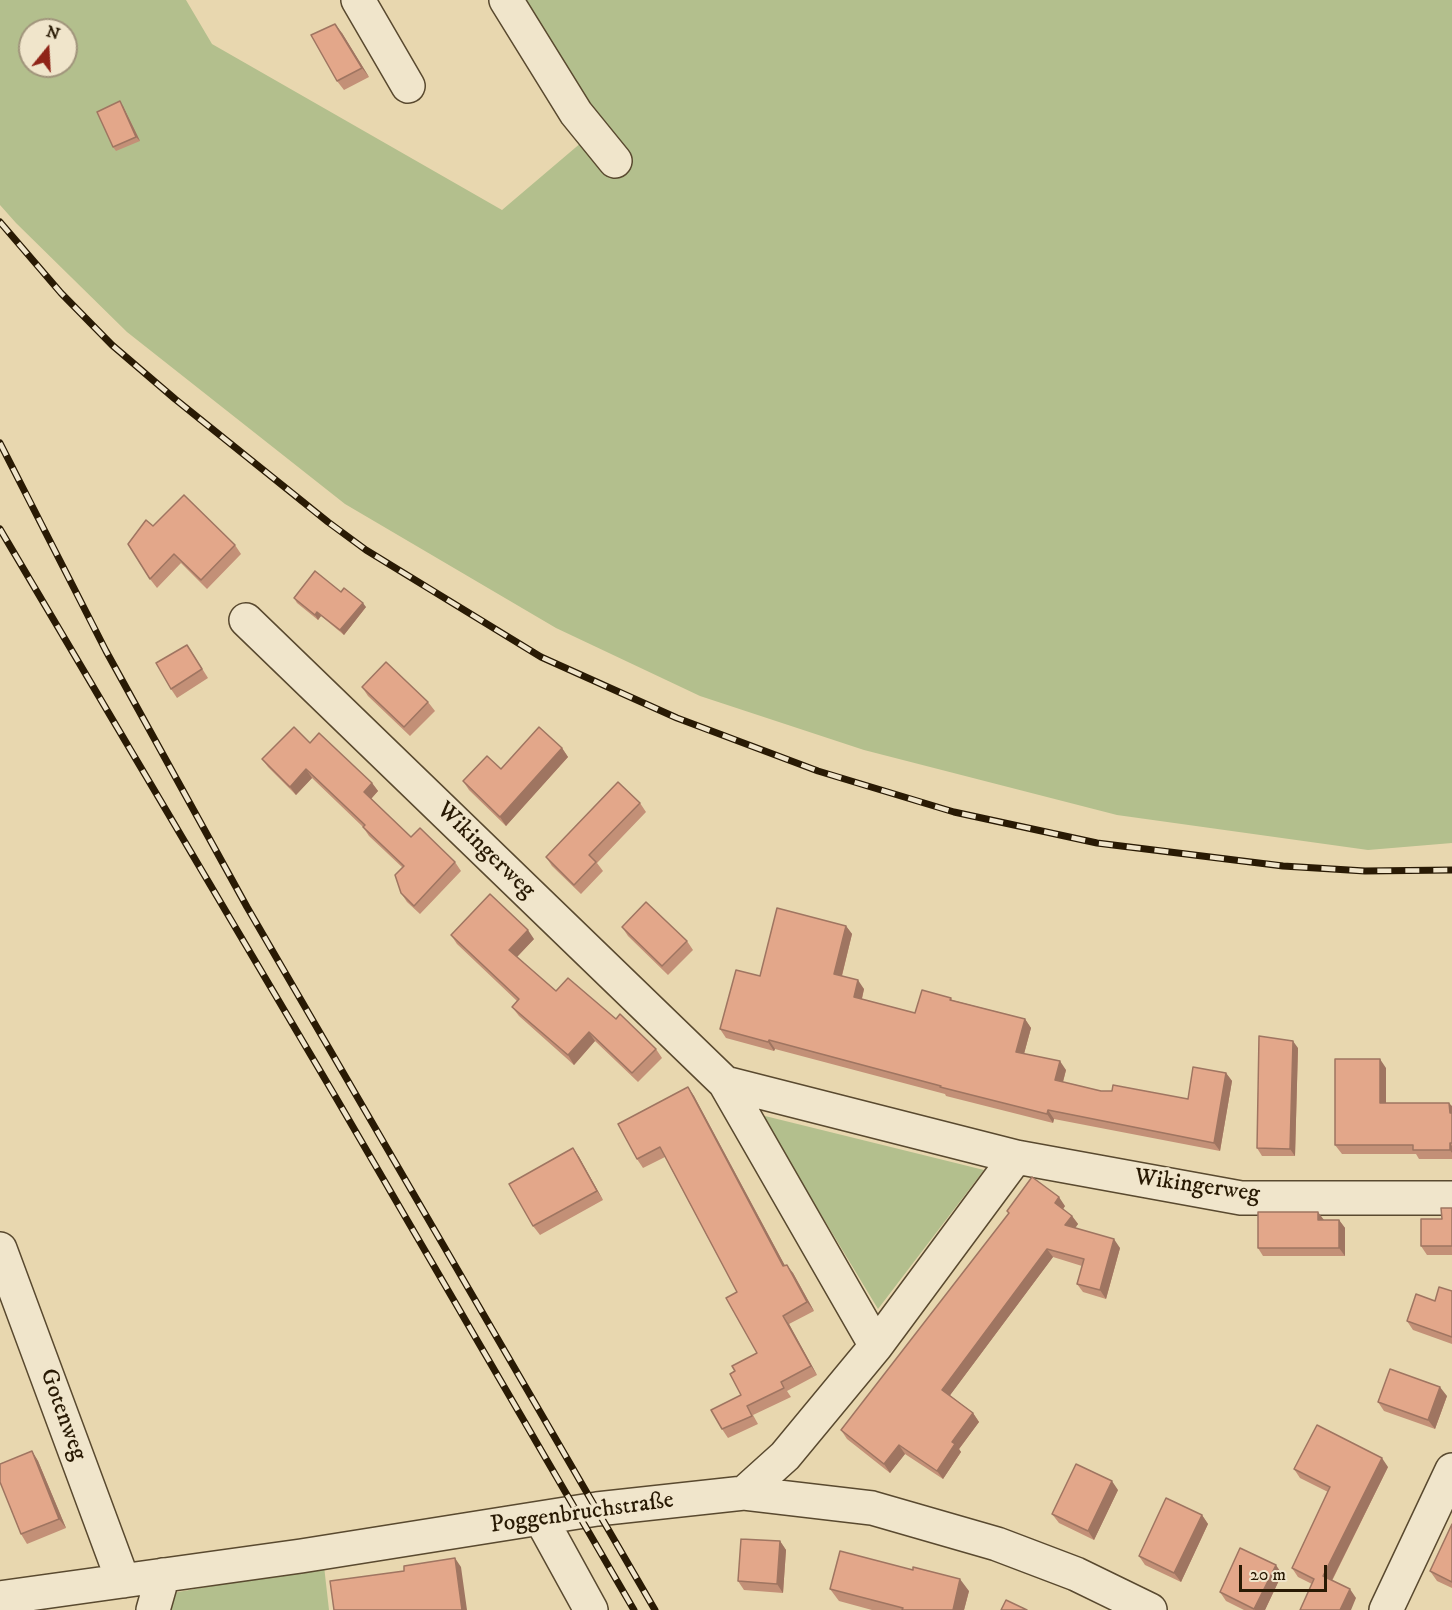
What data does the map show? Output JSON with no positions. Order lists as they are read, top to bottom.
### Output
{
  "streets": {
    "street": ["Wikingerweg", "Gotenweg", "Poggenbruchstraße"]
  },
  "crossings": [
    ["Gotenweg", "Poggenbruchstraße"]
  ],
  "scale_bar": "20 m",
  "north": "top"
}
